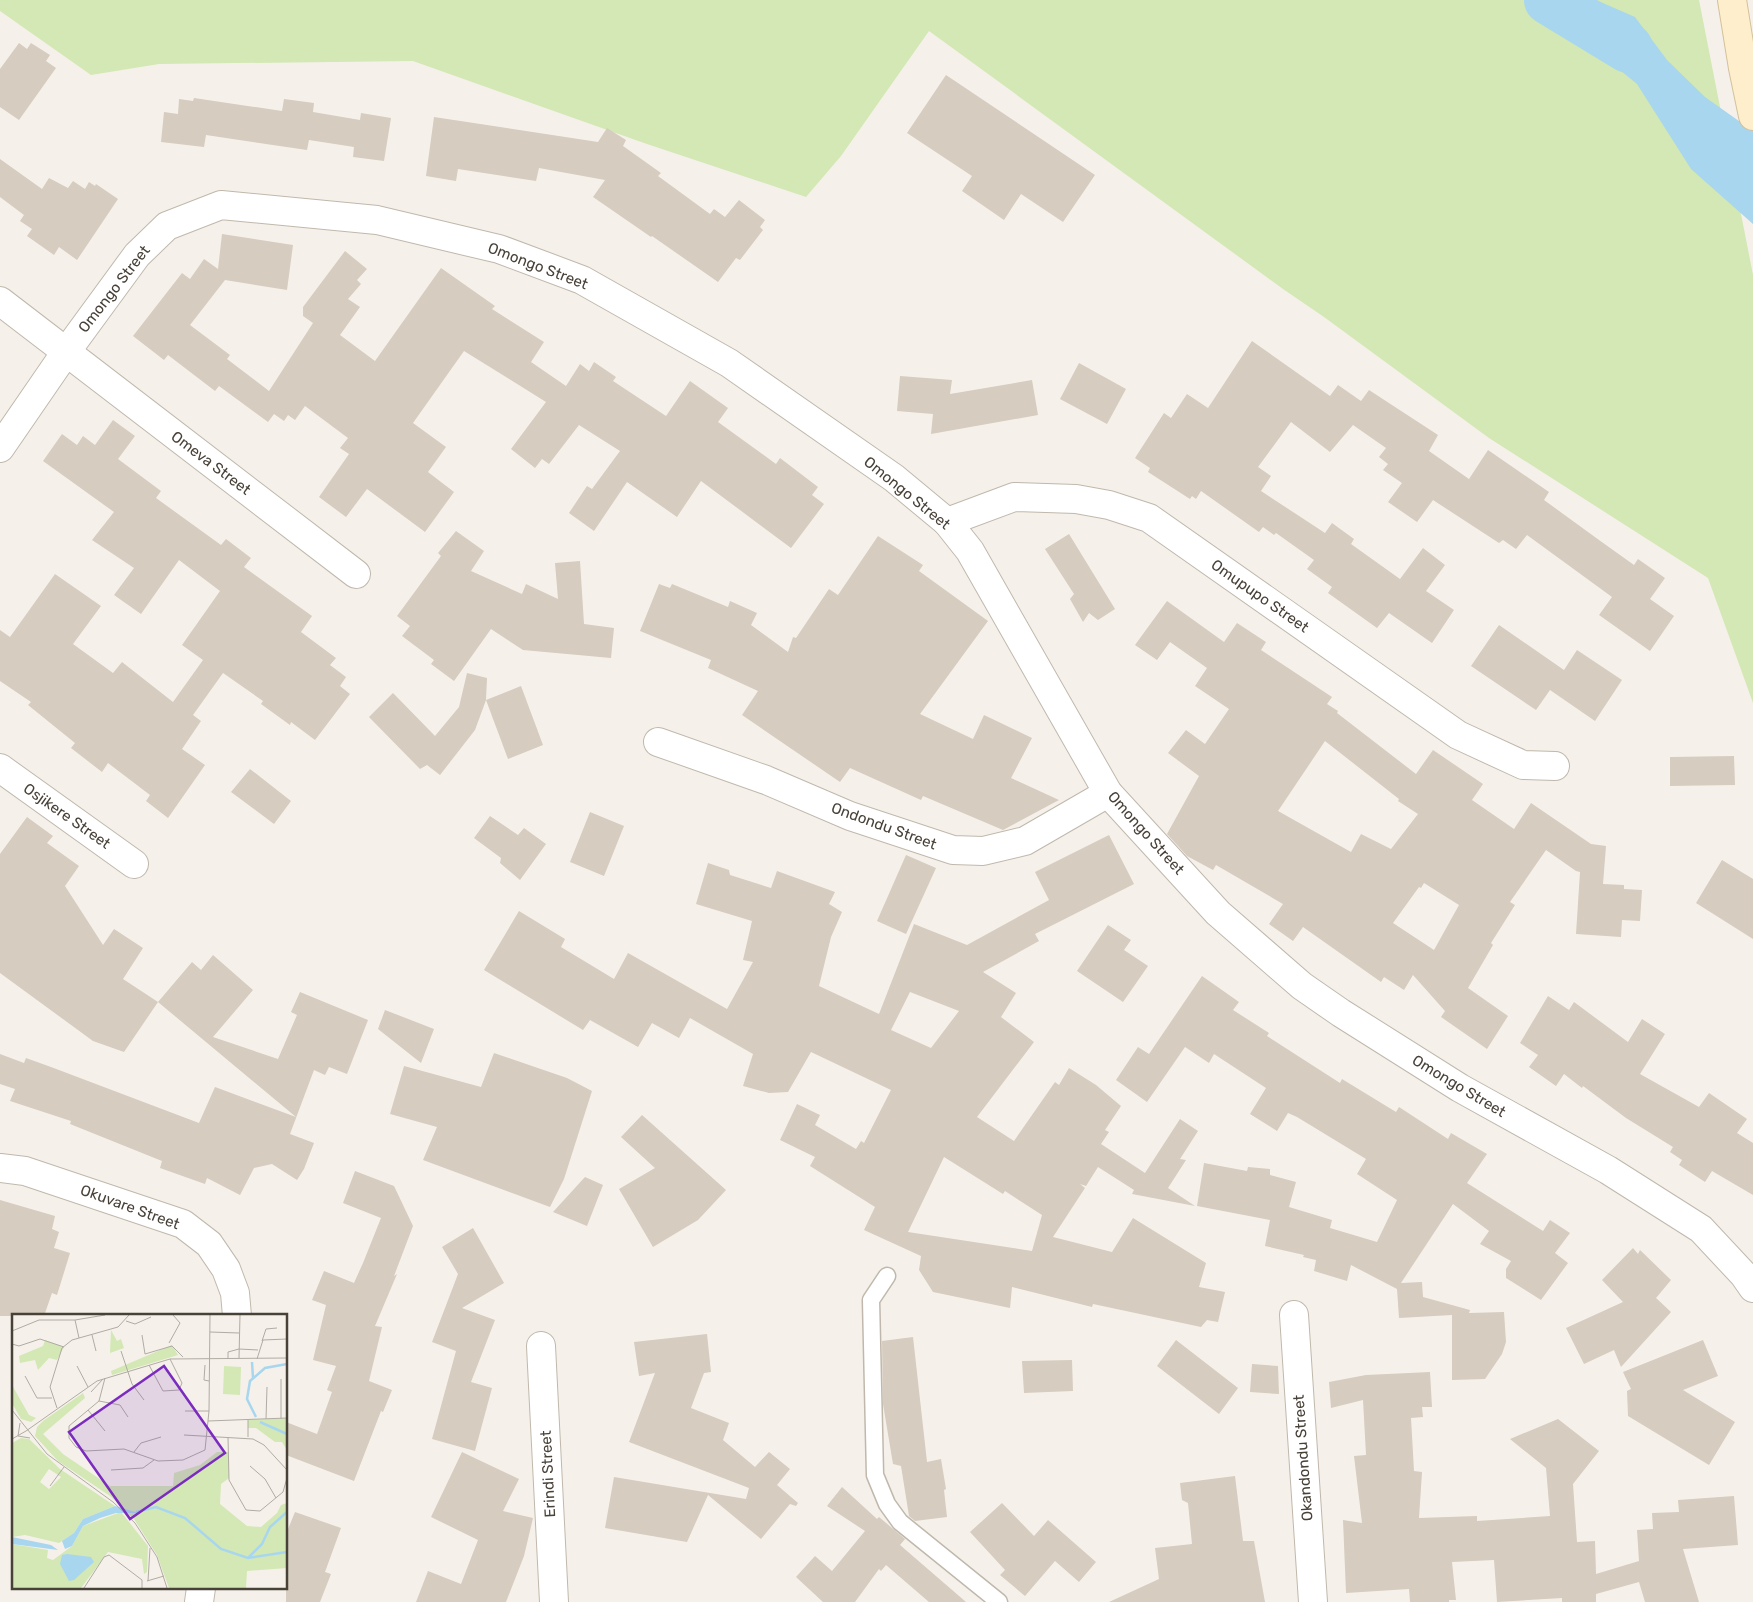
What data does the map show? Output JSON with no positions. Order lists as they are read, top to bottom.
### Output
{
  "streets": {
    "street": [
      "Omongo Street",
      "Omeva Street",
      "Omupupo Street",
      "Osjikere Street",
      "Ondondu Street",
      "Okuvare Street",
      "Okandondu Street",
      "Erindi Street"
    ]
  },
  "crossings": [
    ["Omongo Street", "Omeva Street"],
    ["Omongo Street", "Omupupo Street"],
    ["Omongo Street", "Ondondu Street"]
  ]
}
